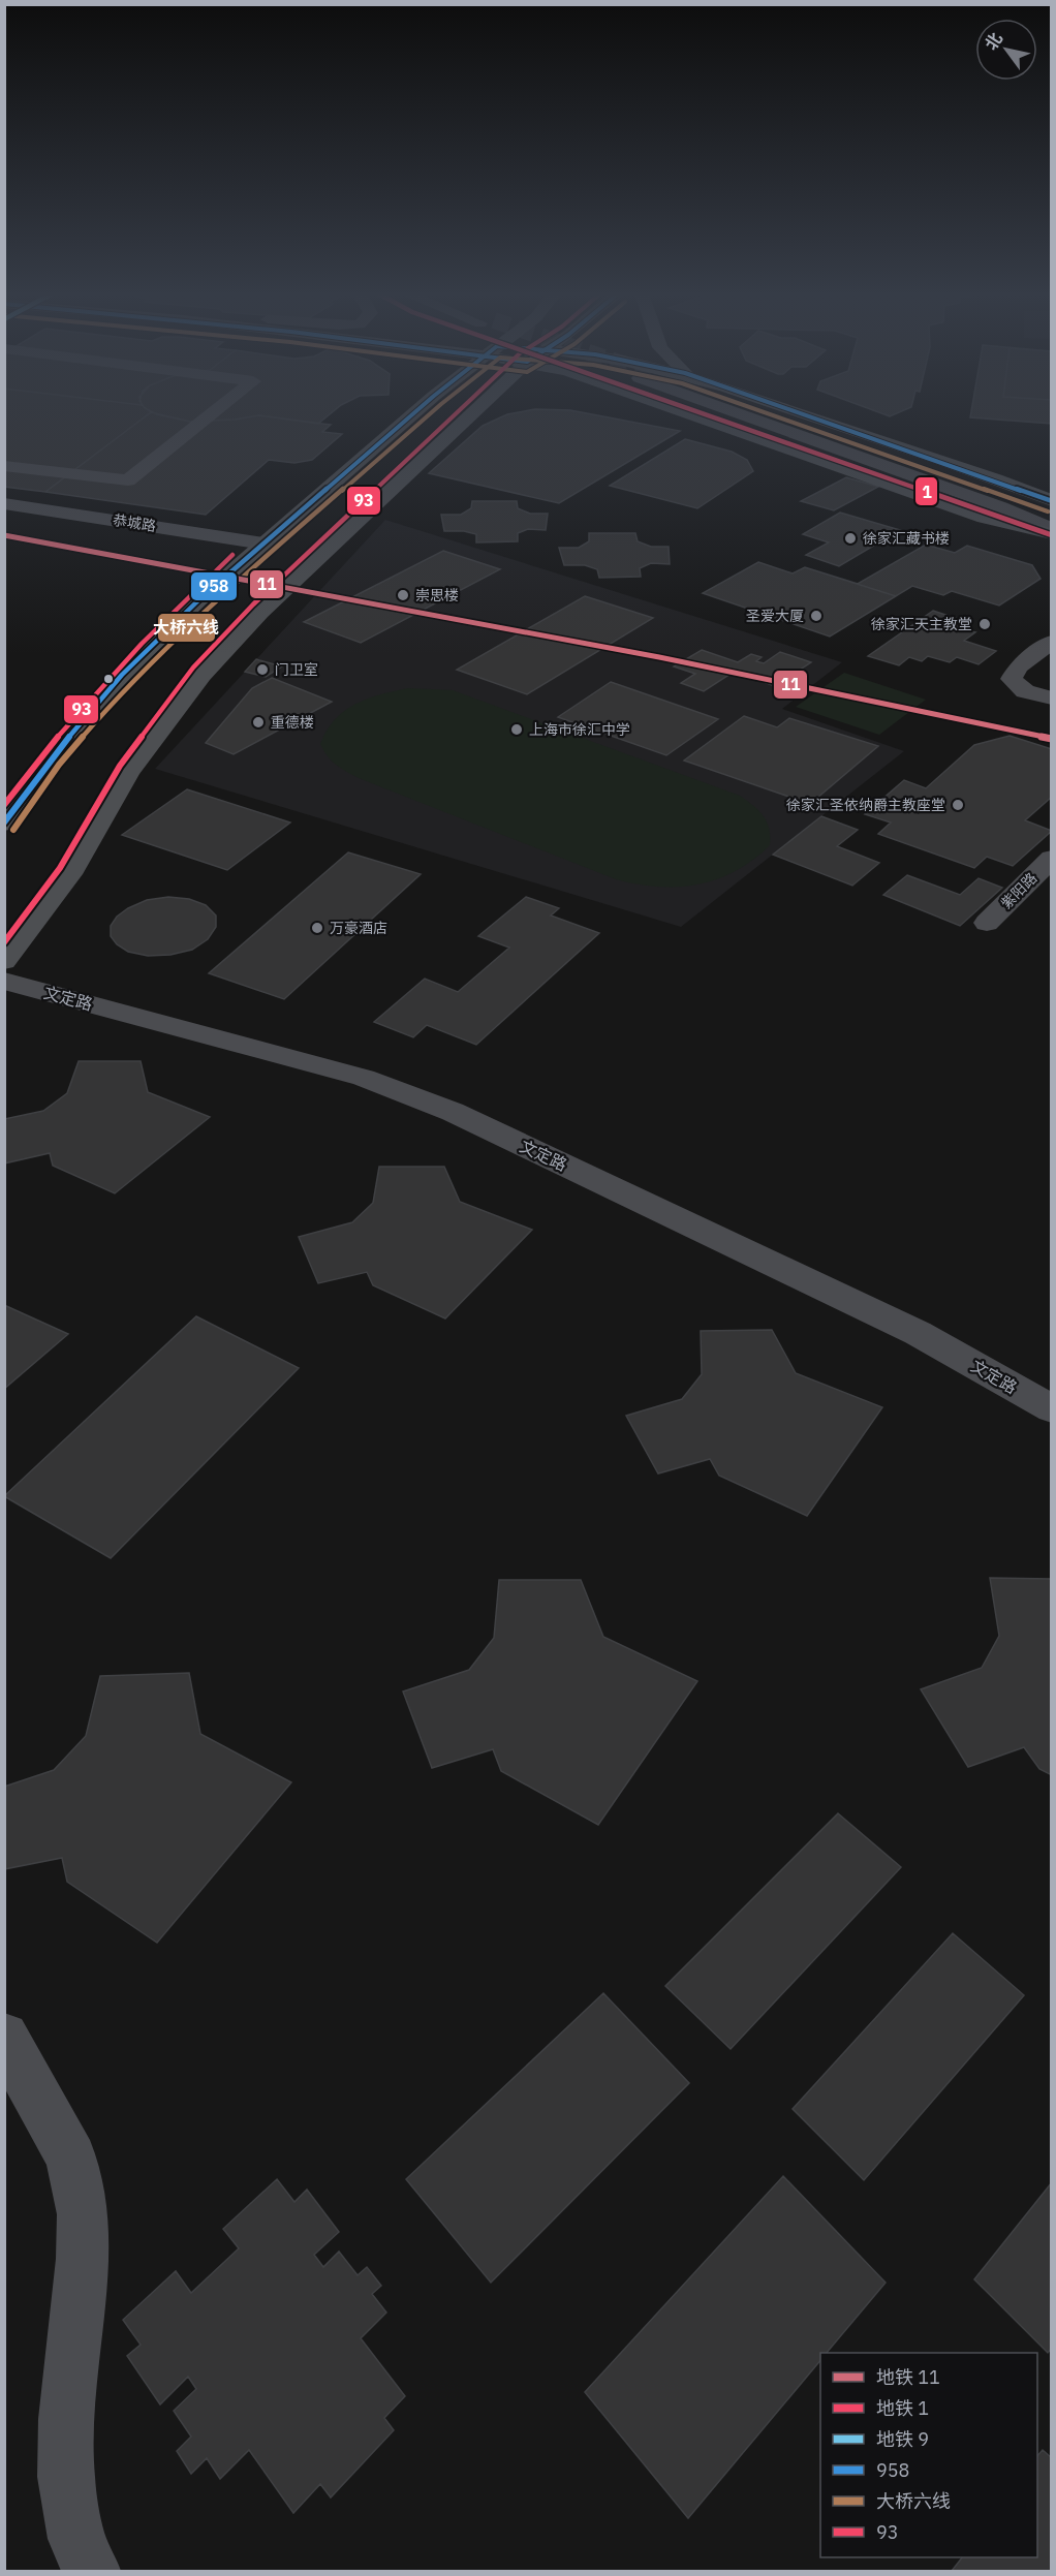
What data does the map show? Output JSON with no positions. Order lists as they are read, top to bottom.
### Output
{
  "streets": {
    "street": ["恭城路", "紫阳路", "文定路"]
  },
  "places": [
    "徐家汇藏书楼",
    "崇思楼",
    "圣爱大厦",
    "徐家汇天主教堂",
    "门卫室",
    "重德楼",
    "上海市徐汇中学",
    "徐家汇圣依纳爵主教座堂",
    "万豪酒店"
  ],
  "lines": [
    "metro line 1",
    "transit line 958",
    "transit line 大桥六线",
    "transit line 93",
    "metro line 11"
  ],
  "legend": [
    "地铁 11",
    "地铁 1",
    "地铁 9",
    "958",
    "大桥六线",
    "93"
  ],
  "north": "top left"
}
